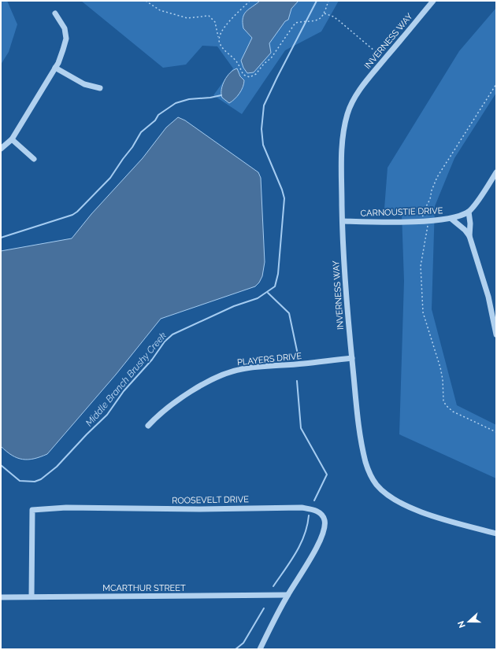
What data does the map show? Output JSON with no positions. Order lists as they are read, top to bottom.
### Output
{
  "streets": {
    "street": [
      "INVERNESS WAY",
      "CARNOUSTIE DRIVE",
      "PLAYERS DRIVE",
      "ROOSEVELT DRIVE",
      "MCARTHUR STREET"
    ]
  },
  "crossings": [
    ["INVERNESS WAY", "CARNOUSTIE DRIVE"],
    ["INVERNESS WAY", "PLAYERS DRIVE"],
    ["ROOSEVELT DRIVE", "MCARTHUR STREET"]
  ],
  "water": ["Middle Branch Brushy Creek"],
  "north": "left"
}
